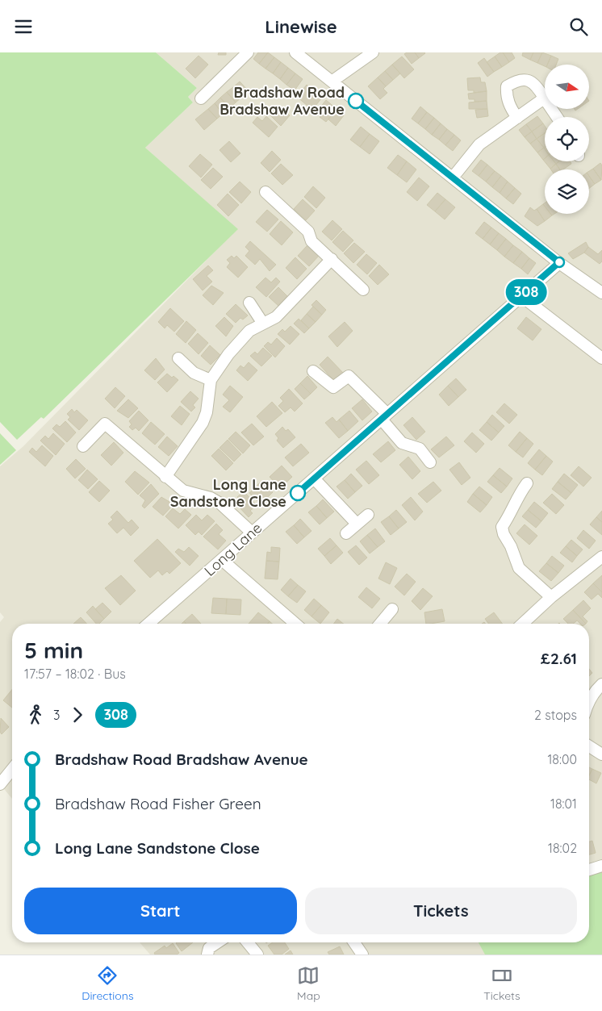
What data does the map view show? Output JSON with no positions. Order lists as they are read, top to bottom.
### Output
{
  "streets": {
    "street": ["Long Lane"]
  },
  "places": ["Bradshaw Road Bradshaw Avenue", "Long Lane Sandstone Close"],
  "lines": ["bus line 308"],
  "north": "right",
  "page": {
    "header": "Linewise",
    "on_map": "308",
    "heading": ["5 min", "17:57 – 18:02 · Bus", "£2.61"],
    "legs": ["3", "308", "2 stops"],
    "list": [
      {
        "name": "Bradshaw Road Bradshaw Avenue",
        "value": "18:00"
      },
      {
        "name": "Bradshaw Road Fisher Green",
        "value": "18:01"
      },
      {
        "name": "Long Lane Sandstone Close",
        "value": "18:02"
      }
    ],
    "buttons": ["Start", "Tickets"],
    "tabs": ["Directions", "Map", "Tickets"]
  }
}
